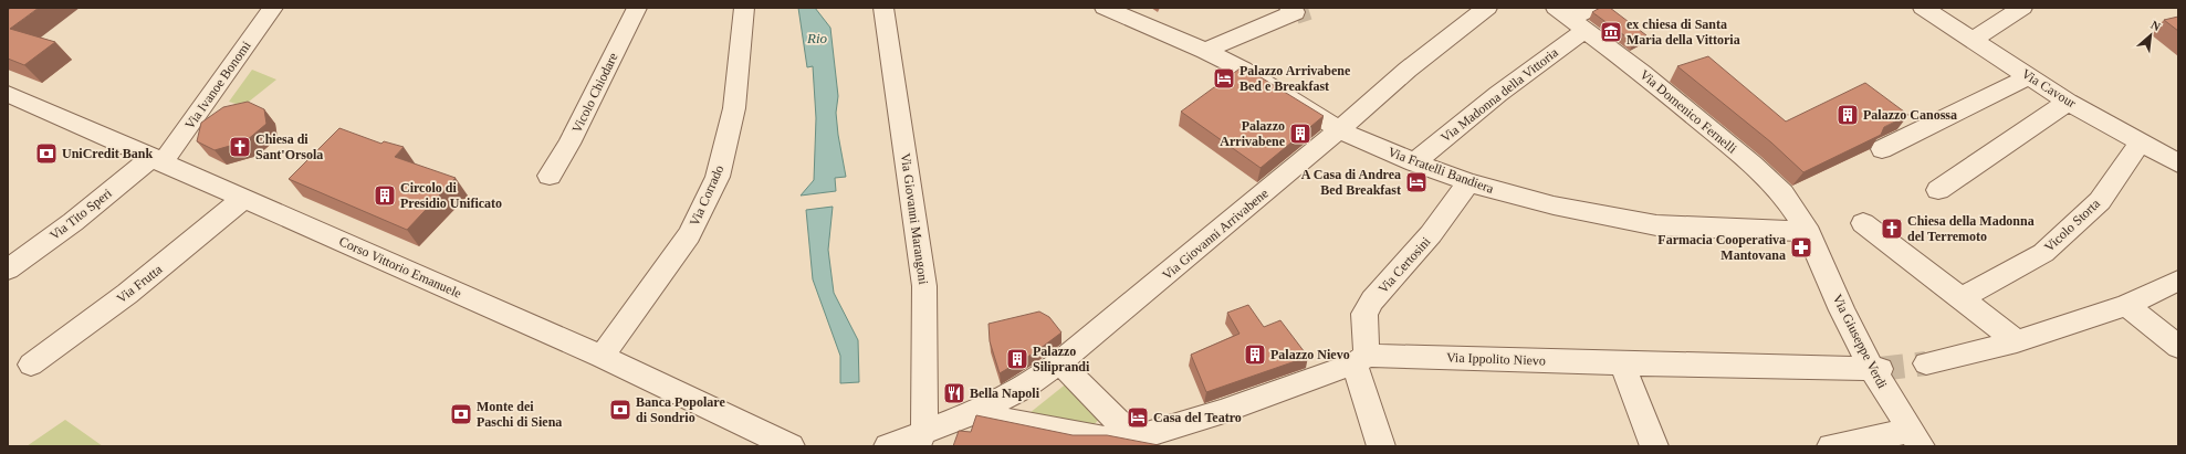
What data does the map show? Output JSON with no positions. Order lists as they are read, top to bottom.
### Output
{
  "streets": {
    "street": [
      "Via Ivanoe Bonomi",
      "Via Cavour",
      "Vicolo Chiodare",
      "Via Madonna della Vittoria",
      "Via Domenico Fernelli",
      "Via Fratelli Bandiera",
      "Via Corrado",
      "Via Tito Speri",
      "Via Giovanni Marangoni",
      "Vicolo Storta",
      "Via Giovanni Arrivabene",
      "Via Certosini",
      "Corso Vittorio Emanuele",
      "Via Frutta",
      "Via Giuseppe Verdi",
      "Via Ippolito Nievo"
    ]
  },
  "crossings": [
    ["Via Ivanoe Bonomi", "Via Tito Speri"],
    ["Via Ivanoe Bonomi", "Corso Vittorio Emanuele"],
    ["Via Cavour", "Vicolo Storta"],
    ["Via Madonna della Vittoria", "Via Domenico Fernelli"],
    ["Via Madonna della Vittoria", "Via Fratelli Bandiera"],
    ["Via Domenico Fernelli", "Via Fratelli Bandiera"],
    ["Via Domenico Fernelli", "Via Giuseppe Verdi"],
    ["Via Fratelli Bandiera", "Via Giovanni Arrivabene"],
    ["Via Fratelli Bandiera", "Via Certosini"],
    ["Via Fratelli Bandiera", "Via Giuseppe Verdi"],
    ["Via Corrado", "Corso Vittorio Emanuele"],
    ["Via Tito Speri", "Corso Vittorio Emanuele"],
    ["Via Giovanni Marangoni", "Via Giovanni Arrivabene"],
    ["Via Giovanni Arrivabene", "Via Ippolito Nievo"],
    ["Via Certosini", "Via Ippolito Nievo"],
    ["Corso Vittorio Emanuele", "Via Frutta"],
    ["Via Giuseppe Verdi", "Via Ippolito Nievo"]
  ],
  "water": ["Rio"],
  "places": {
    "museum": ["ex chiesa di Santa Maria della Vittoria"],
    "hotel": ["Palazzo Arrivabene Bed e Breakfast", "A Casa di Andrea Bed Breakfast", "Casa del Teatro"],
    "building": [
      "Palazzo Canossa",
      "Palazzo Arrivabene",
      "Circolo di Presidio Unificato",
      "Palazzo Nievo",
      "Palazzo Siliprandi"
    ],
    "church": ["Chiesa di Sant'Orsola", "Chiesa della Madonna del Terremoto"],
    "bank": ["UniCredit Bank", "Banca Popolare di Sondrio", "Monte dei Paschi di Siena"],
    "pharmacy": ["Farmacia Cooperativa Mantovana"],
    "restaurant": ["Bella Napoli"]
  },
  "north": "top right"
}
